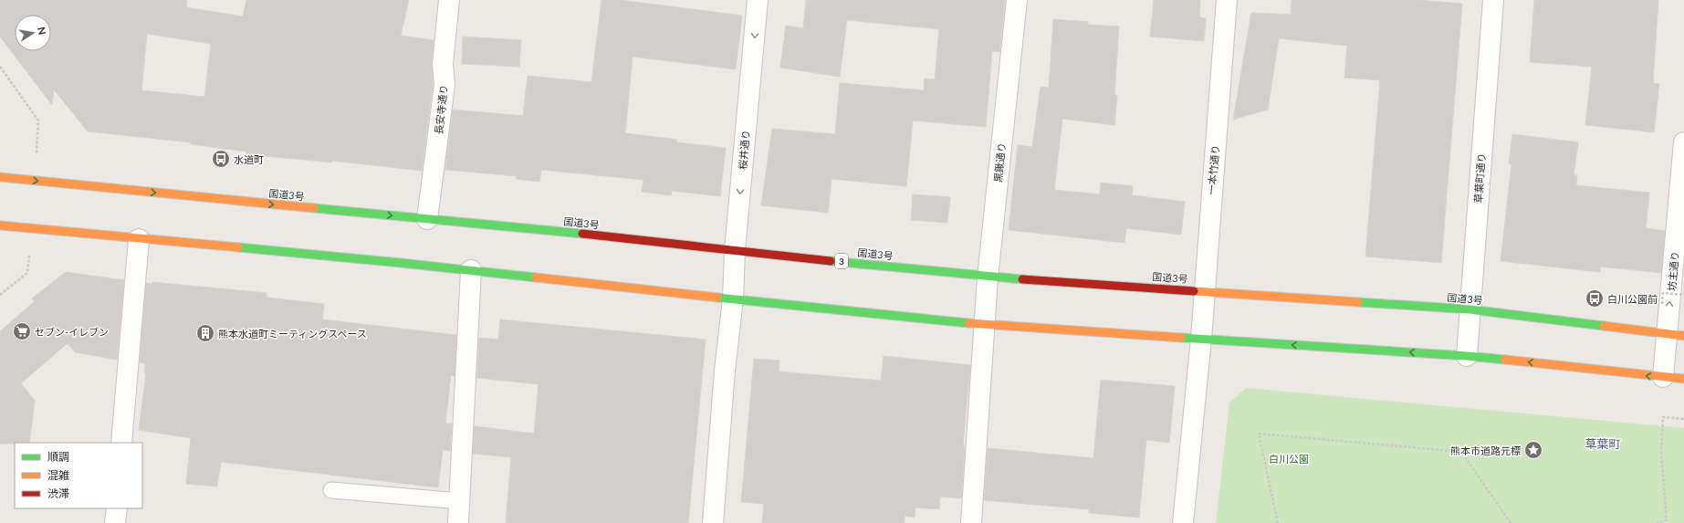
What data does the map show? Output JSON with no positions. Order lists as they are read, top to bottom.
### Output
{
  "streets": {
    "highway": ["国道3号", "3"],
    "street": [
      "長安寺通り",
      "桜井通り",
      "黒鍬通り",
      "一本竹通り",
      "草葉町通り",
      "坊主通り"
    ]
  },
  "crossings": [
    ["長安寺通り", "国道3号"],
    ["桜井通り", "国道3号"],
    ["黒鍬通り", "国道3号"],
    ["一本竹通り", "国道3号"],
    ["草葉町通り", "国道3号"],
    ["国道3号", "坊主通り"]
  ],
  "one_way": ["桜井通り", "坊主通り"],
  "districts": ["草葉町"],
  "parks": ["白川公園"],
  "places": {
    "bus stop": ["水道町", "白川公園前"],
    "supermarket": ["セブン-イレブン"],
    "building": ["熊本水道町ミーティングスペース"],
    "place": ["熊本市道路元標"]
  },
  "legend": ["順調", "混雑", "渋滞"],
  "north": "right"
}
